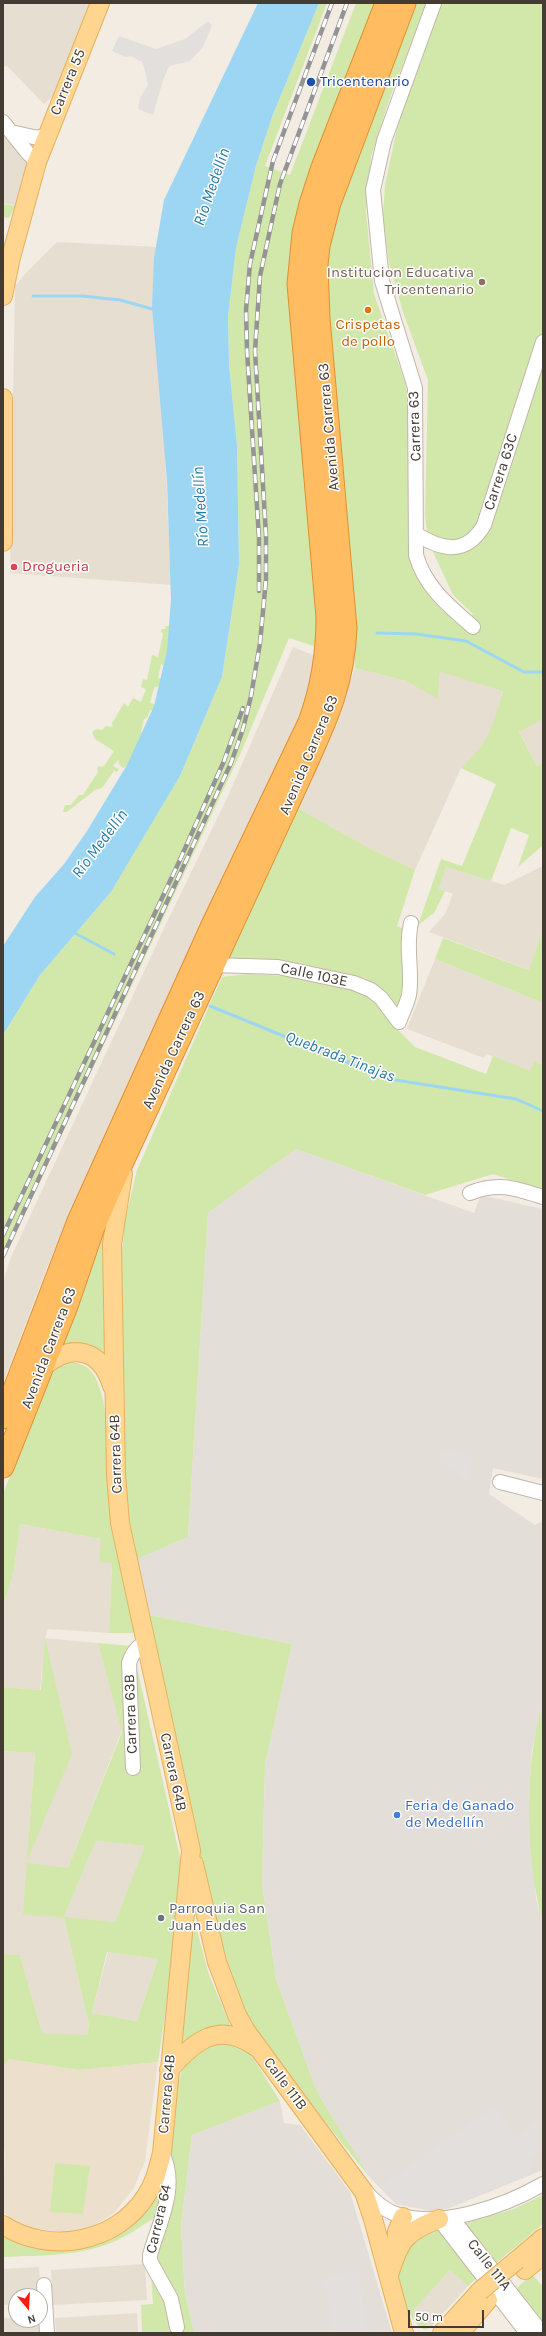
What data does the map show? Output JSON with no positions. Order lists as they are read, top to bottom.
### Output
{
  "streets": {
    "highway": ["Avenida Carrera 63"],
    "main road": ["Carrera 55", "Carrera 64B", "Calle 111B"],
    "street": [
      "Carrera 63",
      "Carrera 63C",
      "Calle 103E",
      "Carrera 63B",
      "Carrera 64",
      "Calle 111A"
    ]
  },
  "crossings": [
    ["Carrera 63", "Carrera 63C"],
    ["Avenida Carrera 63", "Calle 103E"],
    ["Avenida Carrera 63", "Carrera 64B"],
    ["Carrera 64B", "Carrera 63B"],
    ["Carrera 64B", "Calle 111B"],
    ["Carrera 64B", "Carrera 64"]
  ],
  "water": ["Río Medellín", "Quebrada Tinajas"],
  "places": [
    "Tricentenario",
    "Institucion Educativa Tricentenario",
    "Crispetas de pollo",
    "Drogueria",
    "Feria de Ganado de Medellín",
    "Parroquia San Juan Eudes"
  ],
  "scale_bar": "50 m",
  "north": "bottom"
}
